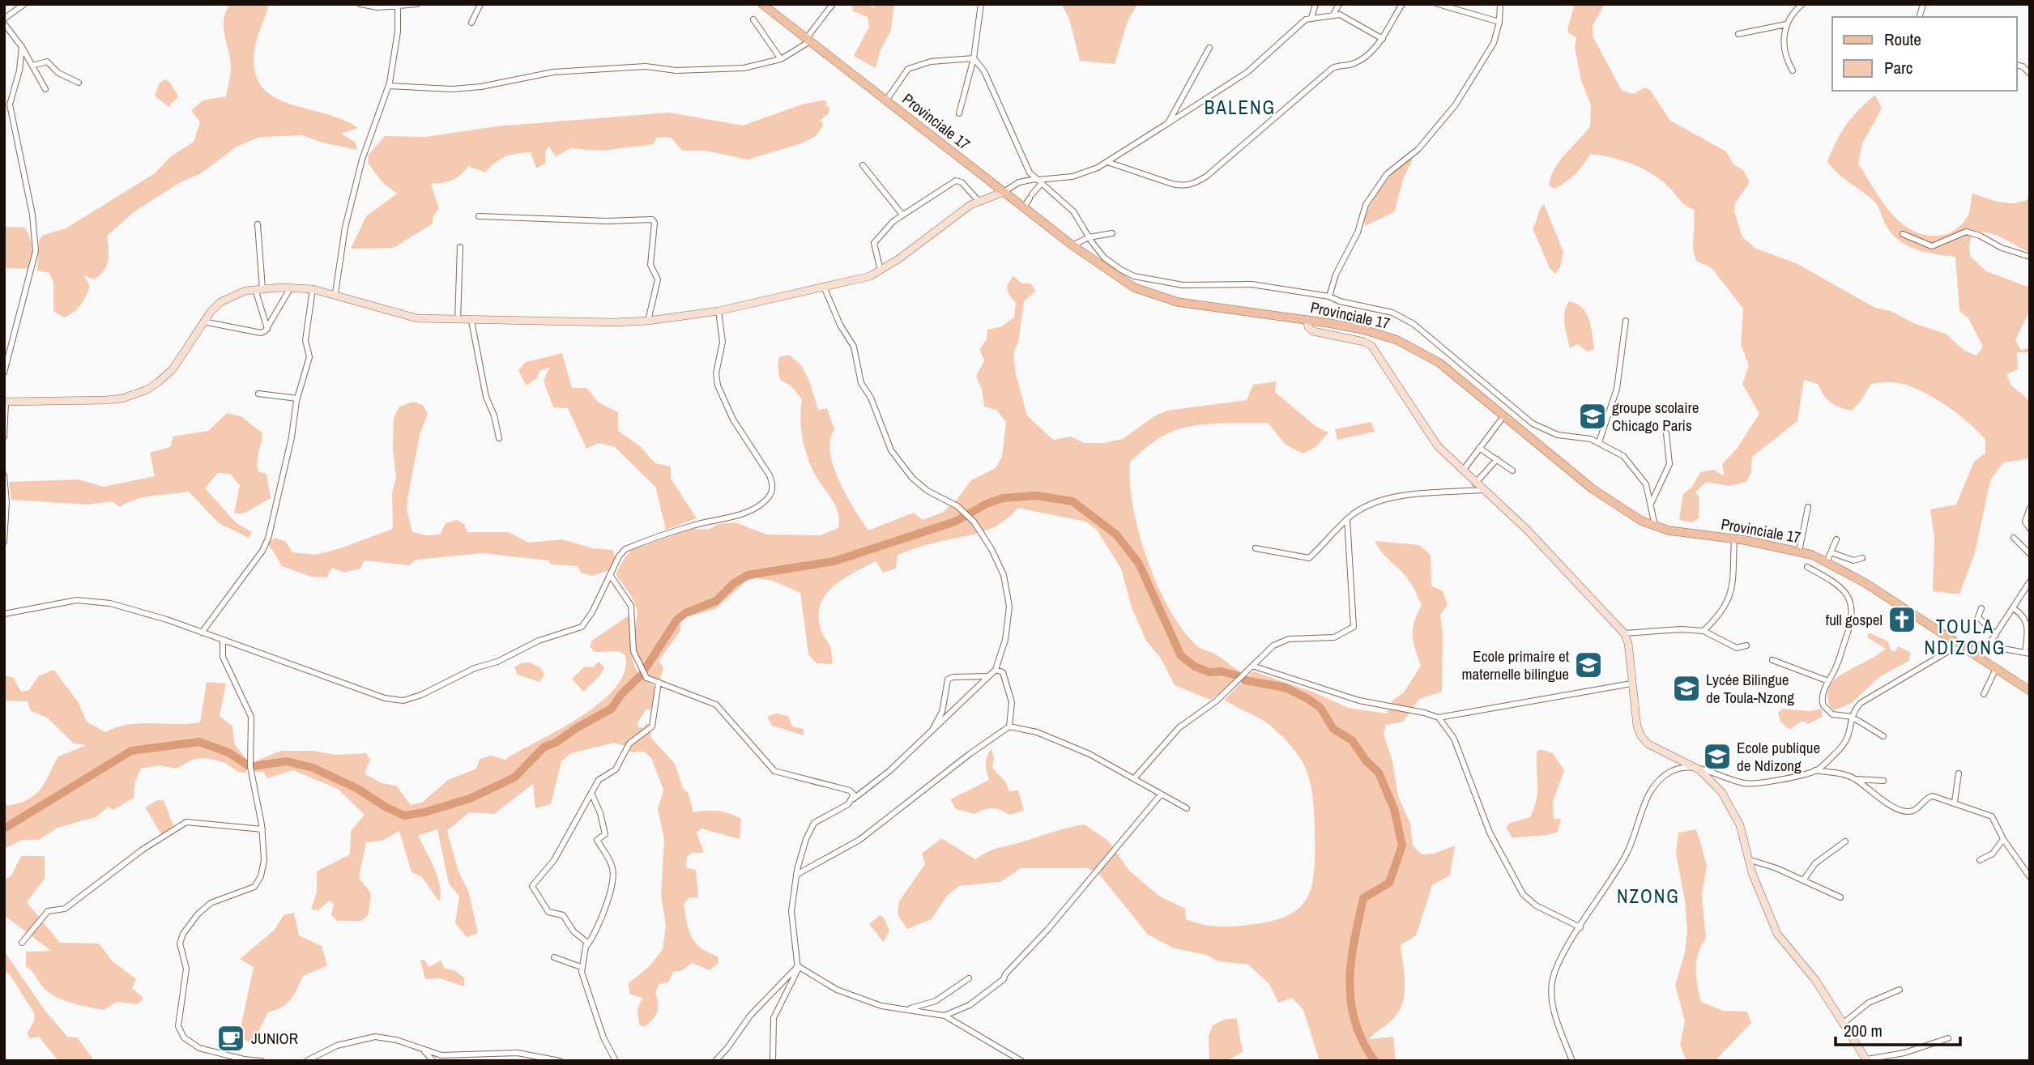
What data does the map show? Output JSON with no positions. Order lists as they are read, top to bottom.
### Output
{
  "streets": {
    "main road": ["Provinciale 17"]
  },
  "districts": ["BALENG", "TOULA NDIZONG", "NZONG"],
  "places": {
    "school or university": [
      "groupe scolaire Chicago Paris",
      "Ecole primaire et maternelle bilingue",
      "Lycée Bilingue de Toula-Nzong",
      "Ecole publique de Ndizong"
    ],
    "church": ["full gospel"],
    "cafe": ["JUNIOR"]
  },
  "legend": ["Route", "Parc"],
  "scale_bar": "200 m"
}
